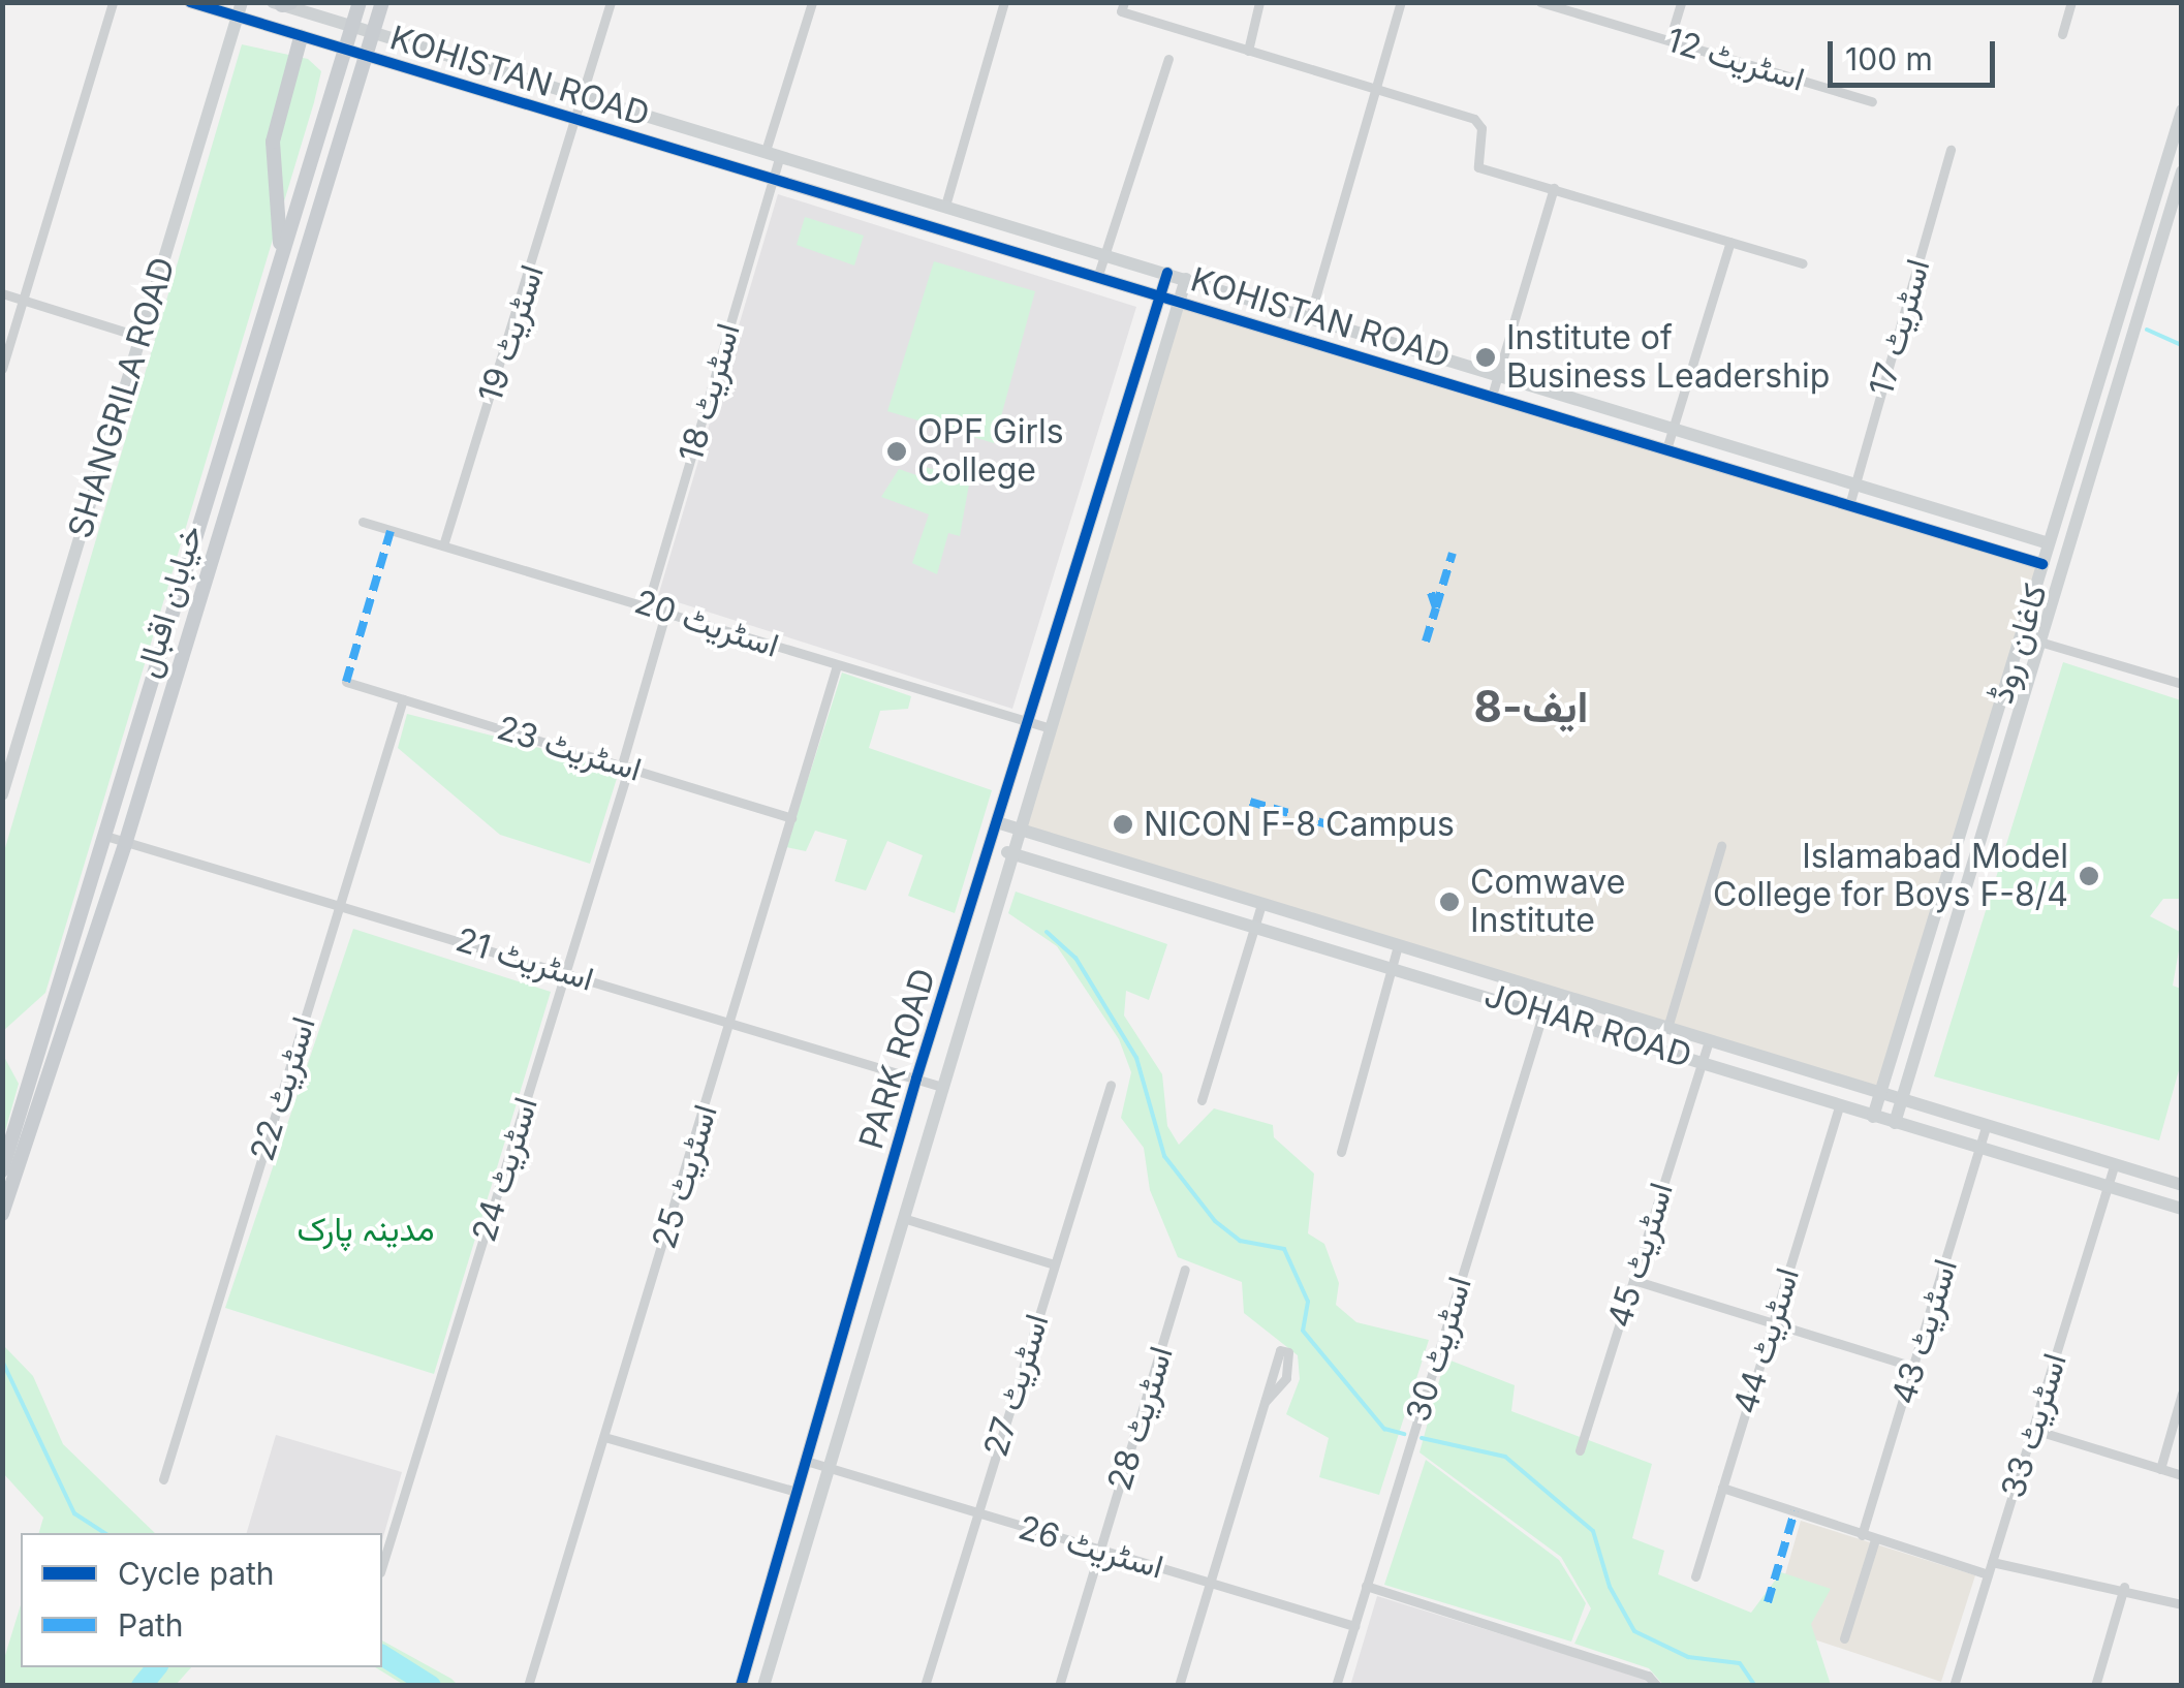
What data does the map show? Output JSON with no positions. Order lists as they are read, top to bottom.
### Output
{
  "streets": {
    "main road": ["خیابان اقبال"],
    "street": [
      "اسٹریٹ 12",
      "KOHISTAN ROAD",
      "اسٹریٹ 17",
      "اسٹریٹ 19",
      "اسٹریٹ 18",
      "SHANGRILA ROAD",
      "اسٹریٹ 20",
      "کاغان روڈ",
      "اسٹریٹ 23",
      "اسٹریٹ 21",
      "JOHAR ROAD",
      "PARK ROAD",
      "اسٹریٹ 22",
      "اسٹریٹ 24",
      "اسٹریٹ 25",
      "اسٹریٹ 45",
      "اسٹریٹ 43",
      "اسٹریٹ 44",
      "اسٹریٹ 30",
      "اسٹریٹ 27",
      "اسٹریٹ 28",
      "اسٹریٹ 33",
      "اسٹریٹ 26"
    ]
  },
  "crossings": [
    ["KOHISTAN ROAD", "اسٹریٹ 17"],
    ["KOHISTAN ROAD", "اسٹریٹ 19"],
    ["KOHISTAN ROAD", "اسٹریٹ 18"],
    ["KOHISTAN ROAD", "SHANGRILA ROAD"],
    ["KOHISTAN ROAD", "خیابان اقبال"],
    ["KOHISTAN ROAD", "کاغان روڈ"],
    ["KOHISTAN ROAD", "PARK ROAD"],
    ["اسٹریٹ 19", "اسٹریٹ 20"],
    ["اسٹریٹ 18", "اسٹریٹ 20"],
    ["خیابان اقبال", "اسٹریٹ 21"],
    ["اسٹریٹ 20", "PARK ROAD"],
    ["اسٹریٹ 20", "اسٹریٹ 24"],
    ["اسٹریٹ 20", "اسٹریٹ 25"],
    ["کاغان روڈ", "JOHAR ROAD"],
    ["اسٹریٹ 23", "اسٹریٹ 22"],
    ["اسٹریٹ 23", "اسٹریٹ 24"],
    ["اسٹریٹ 23", "اسٹریٹ 25"],
    ["اسٹریٹ 21", "PARK ROAD"],
    ["اسٹریٹ 21", "اسٹریٹ 22"],
    ["اسٹریٹ 21", "اسٹریٹ 24"],
    ["اسٹریٹ 21", "اسٹریٹ 25"],
    ["JOHAR ROAD", "PARK ROAD"],
    ["JOHAR ROAD", "اسٹریٹ 45"],
    ["JOHAR ROAD", "اسٹریٹ 43"],
    ["JOHAR ROAD", "اسٹریٹ 44"],
    ["JOHAR ROAD", "اسٹریٹ 30"],
    ["JOHAR ROAD", "اسٹریٹ 33"],
    ["PARK ROAD", "اسٹریٹ 26"],
    ["اسٹریٹ 30", "اسٹریٹ 26"],
    ["اسٹریٹ 27", "اسٹریٹ 26"],
    ["اسٹریٹ 28", "اسٹریٹ 26"]
  ],
  "districts": ["ایف-8"],
  "parks": ["مدینہ پارک"],
  "places": [
    "Institute of Business Leadership",
    "OPF Girls College",
    "NICON F-8 Campus",
    "Islamabad Model College for Boys F-8/4",
    "Comwave Institute"
  ],
  "legend": ["Cycle path", "Path"],
  "scale_bar": "100 m"
}
